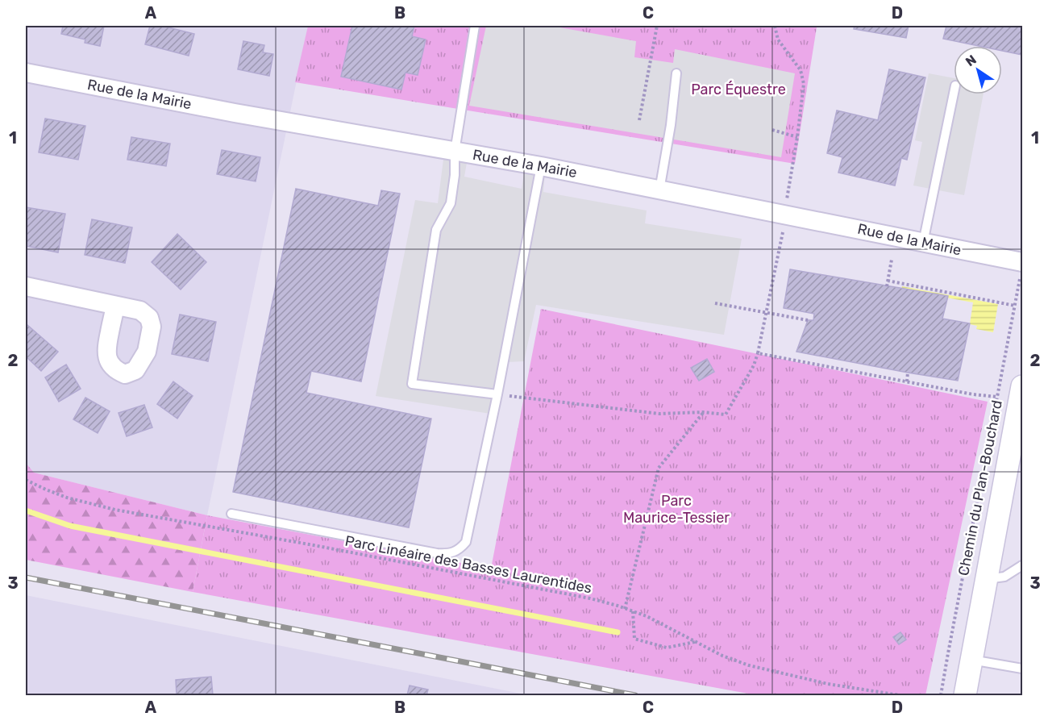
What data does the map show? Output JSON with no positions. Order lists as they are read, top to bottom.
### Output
{
  "streets": {
    "street": ["Rue de la Mairie", "Chemin du Plan-Bouchard"],
    "path": ["Parc Linéaire des Basses Laurentides"]
  },
  "crossings": [
    ["Rue de la Mairie", "Chemin du Plan-Bouchard"]
  ],
  "parks": ["Parc Équestre", "Parc Maurice-Tessier"],
  "north": "top left",
  "grid": {
    "columns": [
      "A",
      "B",
      "C",
      "D"
    ],
    "rows": ["1", "2", "3"]
  }
}
